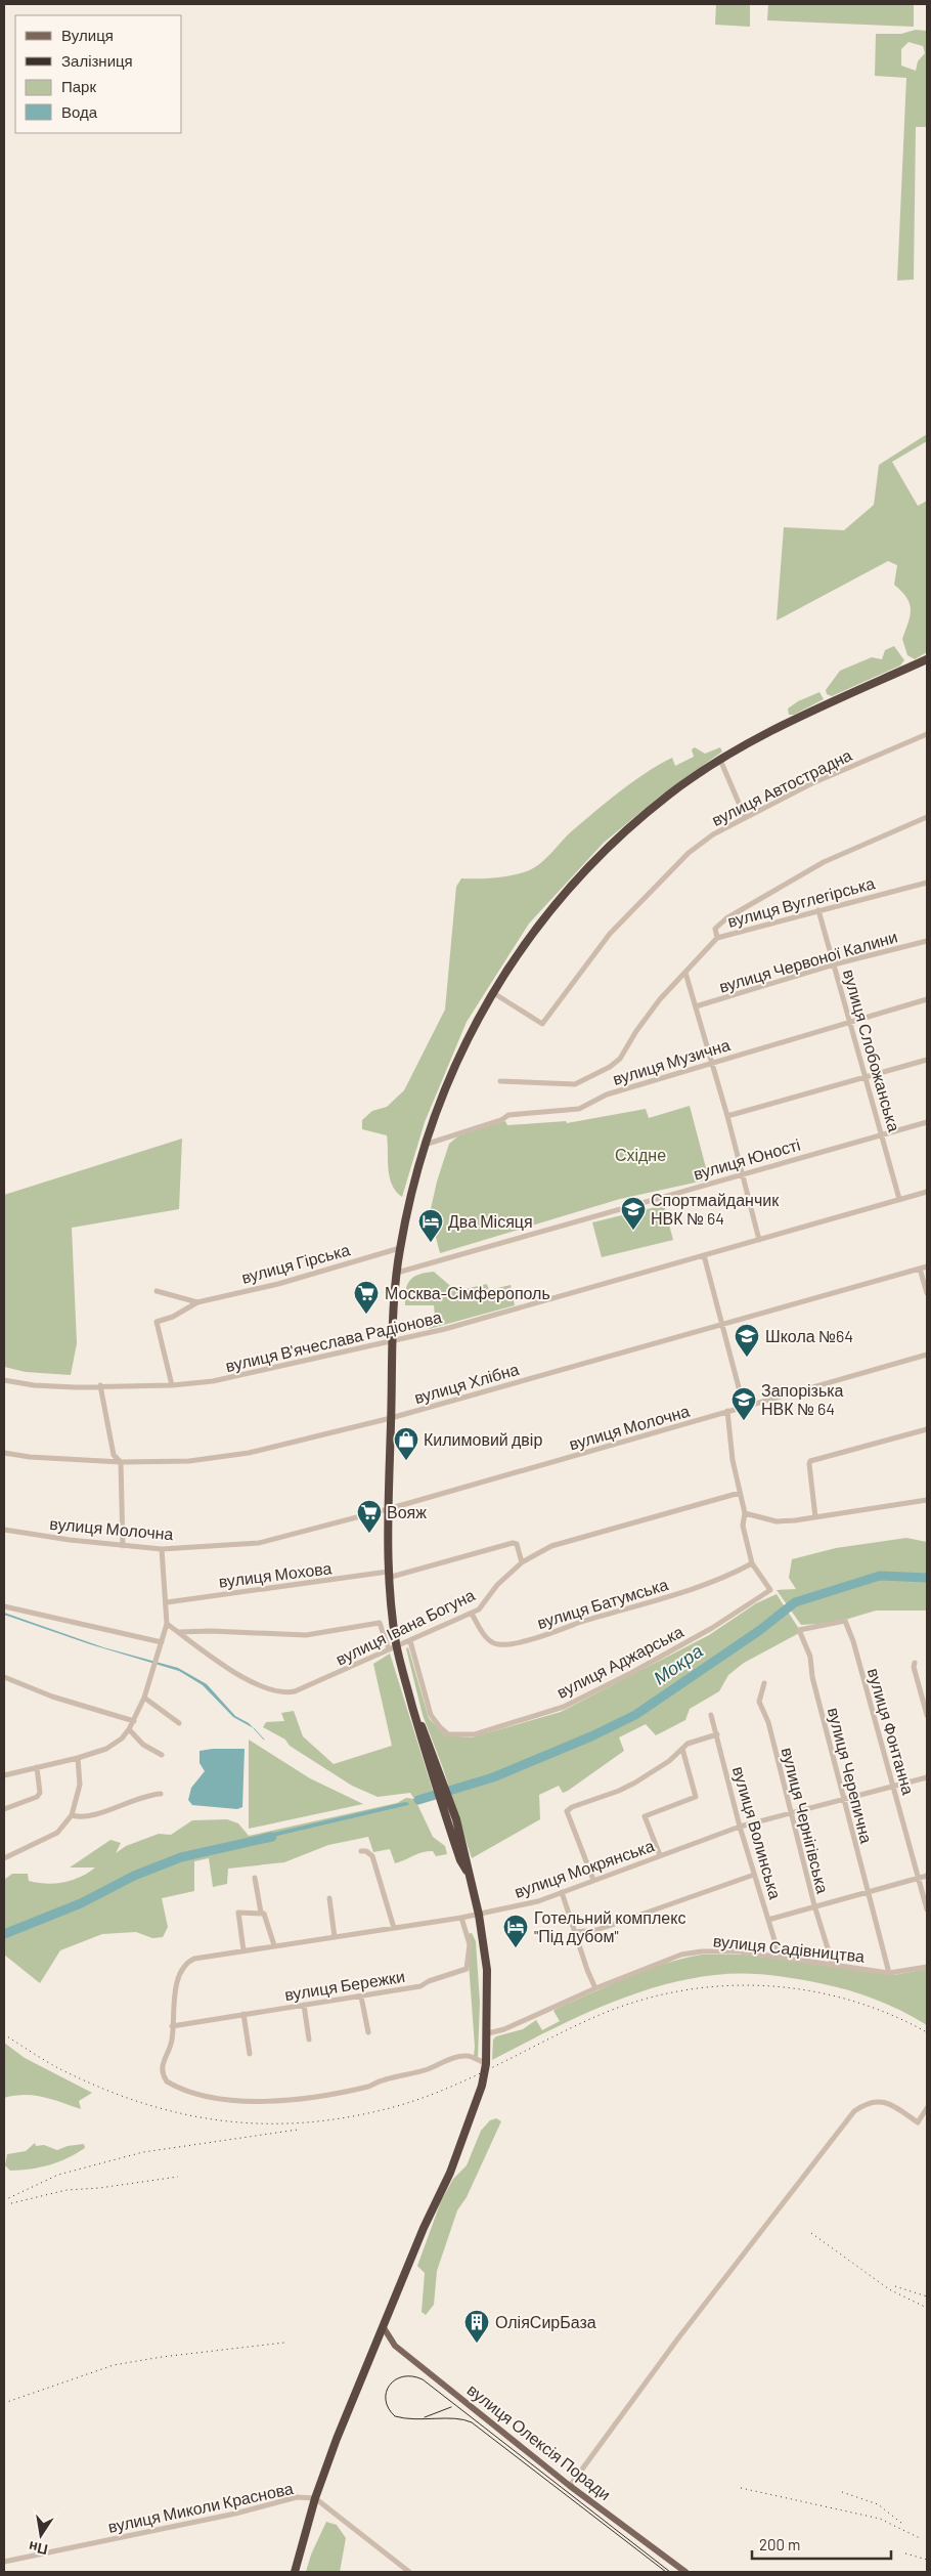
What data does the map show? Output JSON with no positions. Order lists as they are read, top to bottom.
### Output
{
  "streets": {
    "main road": ["вулиця Олексія Поради"],
    "street": [
      "вулиця Автострадна",
      "вулиця Вуглегірська",
      "вулиця Червоної Калини",
      "вулиця Слобожанська",
      "вулиця Музична",
      "вулиця Юності",
      "вулиця Гірська",
      "вулиця В'ячеслава Радіонова",
      "вулиця Хлібна",
      "вулиця Молочна",
      "вулиця Мохова",
      "вулиця Батумська",
      "вулиця Івана Богуна",
      "вулиця Аджарська",
      "вулиця Фонтанна",
      "вулиця Черепична",
      "вулиця Чернігівська",
      "вулиця Волинська",
      "вулиця Мокрянська",
      "вулиця Садівництва",
      "вулиця Бережки",
      "вулиця Миколи Краснова"
    ]
  },
  "crossings": [
    ["вулиця Вуглегірська", "вулиця Слобожанська"],
    ["вулиця Червоної Калини", "вулиця Слобожанська"],
    ["вулиця Слобожанська", "вулиця Музична"],
    ["вулиця Слобожанська", "вулиця Юності"],
    ["вулиця Слобожанська", "вулиця В'ячеслава Радіонова"],
    ["вулиця Гірська", "вулиця В'ячеслава Радіонова"],
    ["вулиця Мохова", "вулиця Івана Богуна"],
    ["вулиця Батумська", "вулиця Івана Богуна"],
    ["вулиця Батумська", "вулиця Аджарська"],
    ["вулиця Івана Богуна", "вулиця Аджарська"],
    ["вулиця Фонтанна", "вулиця Черепична"],
    ["вулиця Фонтанна", "вулиця Мокрянська"],
    ["вулиця Черепична", "вулиця Мокрянська"],
    ["вулиця Черепична", "вулиця Садівництва"],
    ["вулиця Чернігівська", "вулиця Мокрянська"],
    ["вулиця Чернігівська", "вулиця Садівництва"],
    ["вулиця Волинська", "вулиця Мокрянська"],
    ["вулиця Волинська", "вулиця Садівництва"],
    ["вулиця Мокрянська", "вулиця Бережки"]
  ],
  "water": ["Мокра"],
  "parks": ["Східне"],
  "places": {
    "school or university": ["Спортмайданчик НВК № 64", "Школа №64", "Запорізька НВК № 64"],
    "hotel": ["Два Місяця", "Готельний комплекс \"Під дубом\""],
    "supermarket": ["Москва-Сімферополь", "Вояж"],
    "shop": ["Килимовий двір"],
    "building": ["ОліяСирБаза"]
  },
  "legend": [
    "Вулиця",
    "Залізниця",
    "Парк",
    "Вода"
  ],
  "scale_bar": "200 m",
  "north": "bottom"
}
